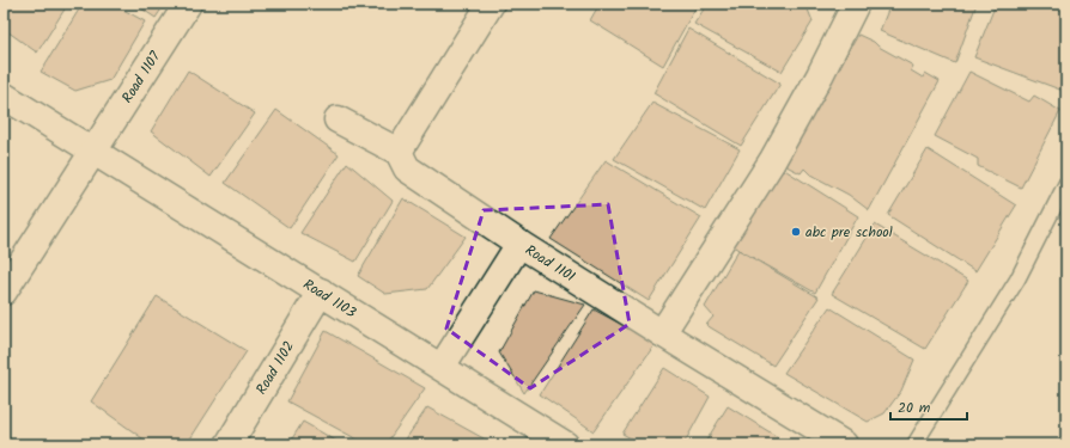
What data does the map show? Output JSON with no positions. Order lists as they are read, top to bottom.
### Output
{
  "streets": {
    "street": [
      "Road 1107",
      "Road 1101",
      "Road 1103",
      "Road 1102"
    ]
  },
  "crossings": [
    ["Road 1107", "Road 1103"],
    ["Road 1103", "Road 1102"]
  ],
  "places": ["abc pre school"],
  "scale_bar": "20 m"
}
